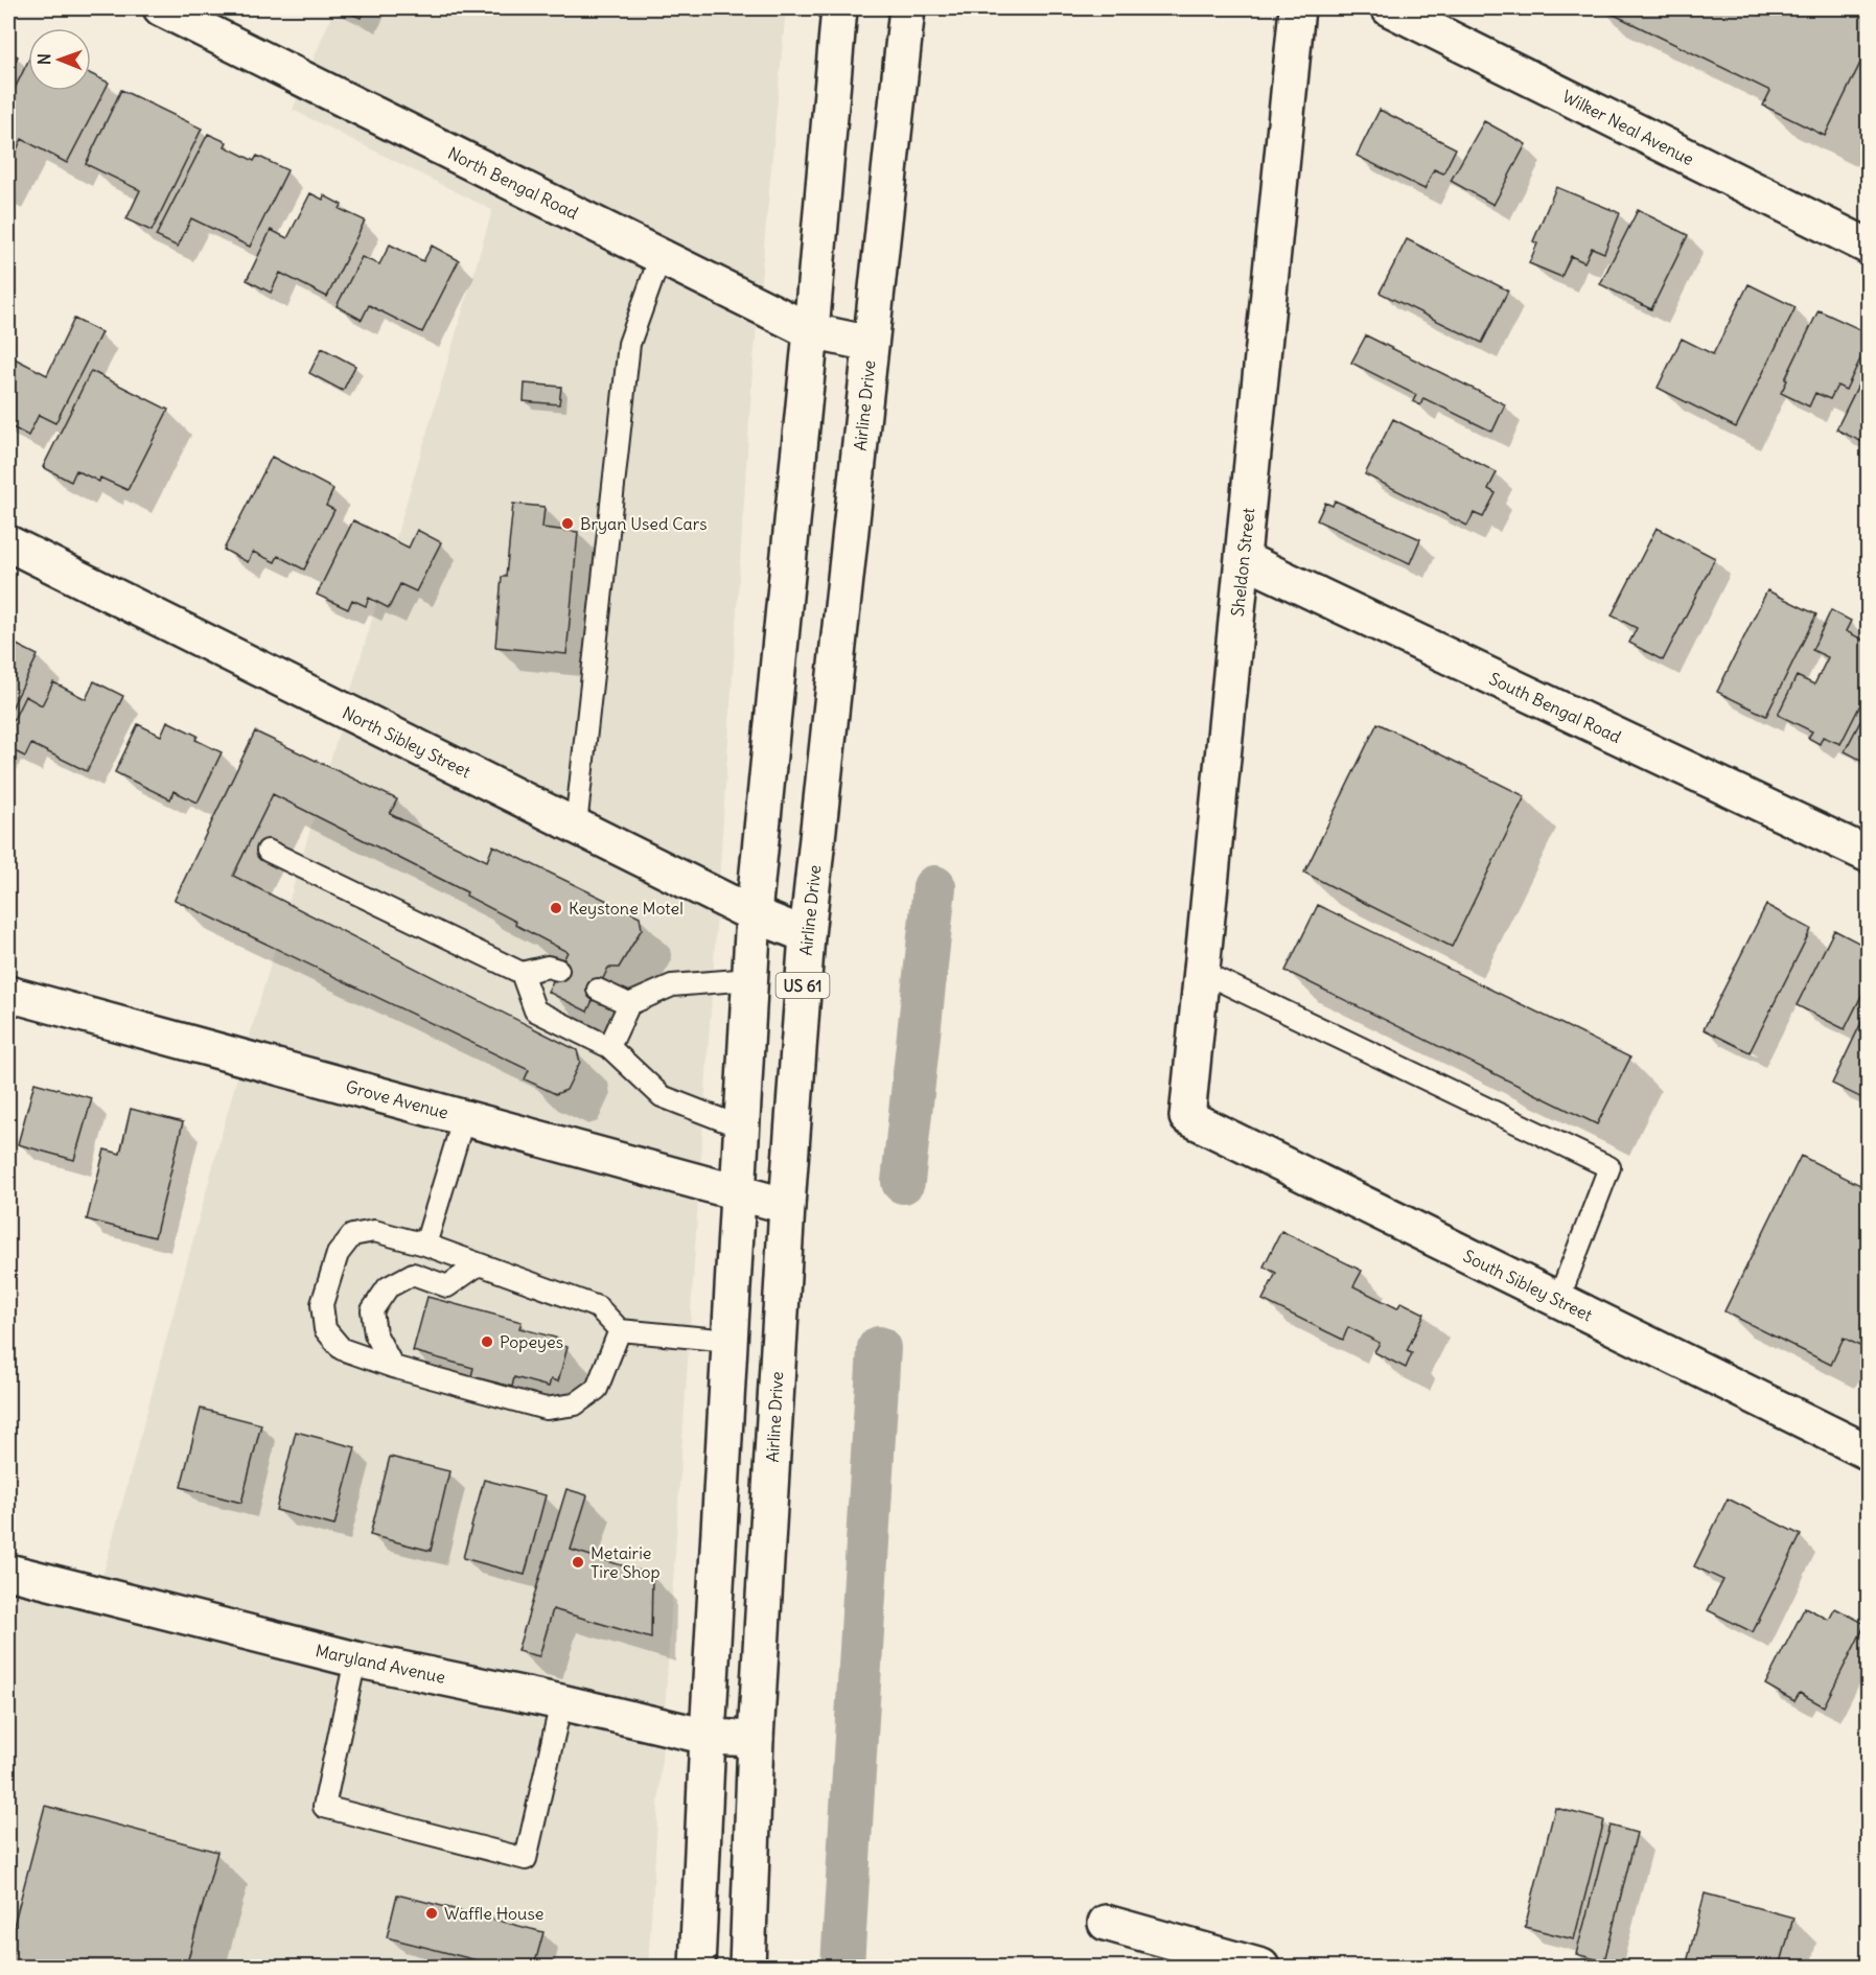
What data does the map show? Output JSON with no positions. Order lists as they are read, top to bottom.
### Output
{
  "streets": {
    "main road": [
      "Wilker Neal Avenue",
      "North Bengal Road",
      "Airline Drive",
      "Sheldon Street",
      "South Bengal Road",
      "North Sibley Street",
      "US 61",
      "Grove Avenue",
      "South Sibley Street",
      "Maryland Avenue"
    ]
  },
  "crossings": [
    ["North Bengal Road", "Airline Drive"],
    ["North Bengal Road", "US 61"],
    ["Airline Drive", "North Sibley Street"],
    ["Airline Drive", "Grove Avenue"],
    ["Airline Drive", "Maryland Avenue"],
    ["Sheldon Street", "South Bengal Road"],
    ["Sheldon Street", "South Sibley Street"],
    ["North Sibley Street", "US 61"],
    ["US 61", "Grove Avenue"],
    ["US 61", "Maryland Avenue"]
  ],
  "places": [
    "Bryan Used Cars",
    "Keystone Motel",
    "Popeyes",
    "Metairie Tire Shop",
    "Waffle House"
  ],
  "north": "left"
}
